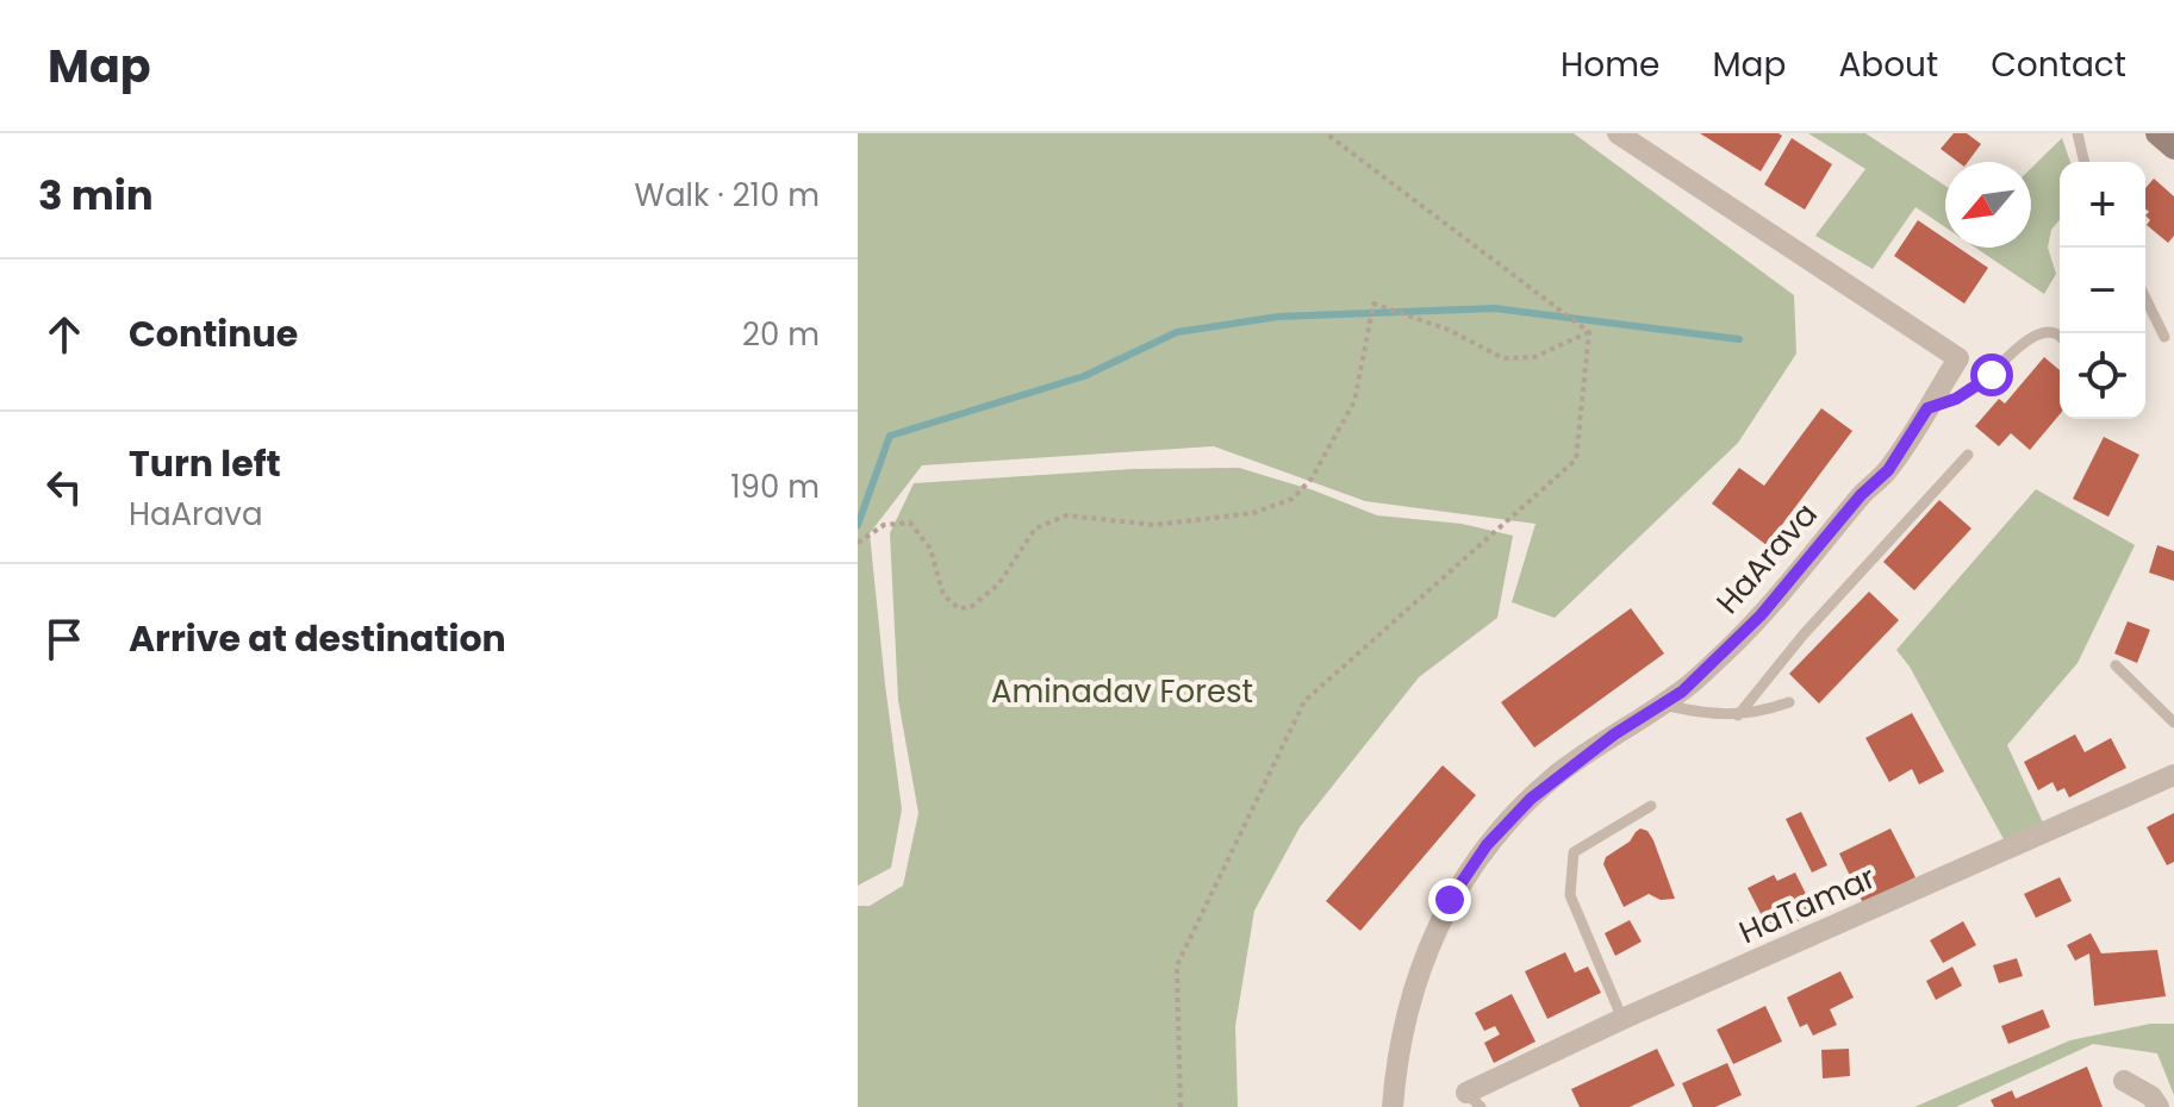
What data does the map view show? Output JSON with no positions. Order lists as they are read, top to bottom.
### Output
{
  "streets": {
    "street": ["HaArava", "HaTamar"]
  },
  "parks": ["Aminadav Forest"],
  "north": "bottom left",
  "page": {
    "header": "Map",
    "nav": [
      "Home",
      "Map",
      "About",
      "Contact"
    ],
    "heading": ["3 min", "Walk · 210 m"],
    "map_buttons": ["+", "−"],
    "list": [
      ["Continue", "20 m"],
      ["Turn left", "HaArava", "190 m"],
      "Arrive at destination"
    ]
  }
}
